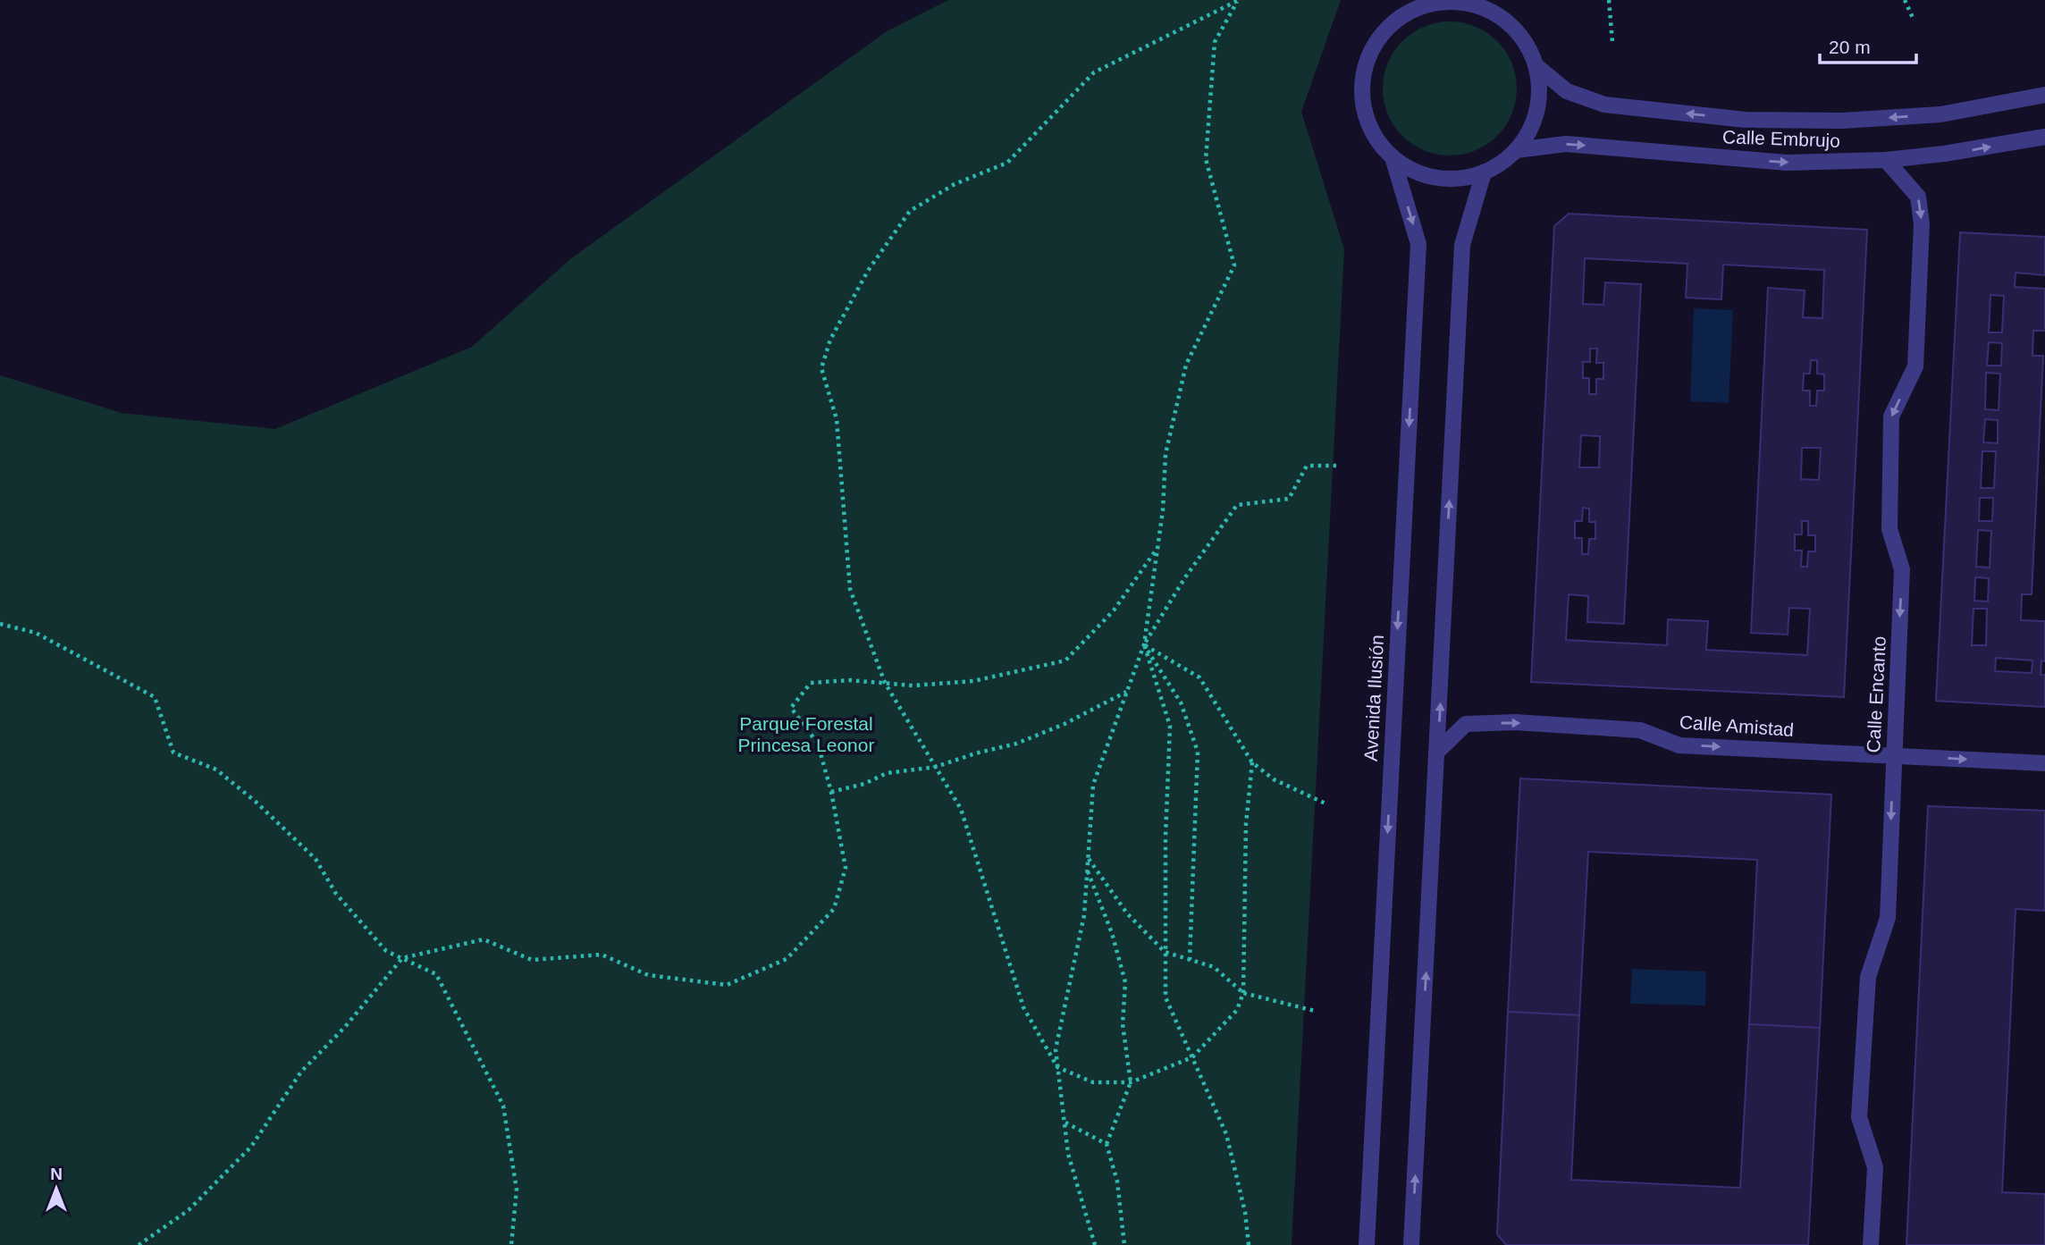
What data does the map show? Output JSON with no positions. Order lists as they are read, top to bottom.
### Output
{
  "streets": {
    "street": [
      "Calle Embrujo",
      "Calle Encanto",
      "Avenida Ilusión",
      "Calle Amistad"
    ]
  },
  "crossings": [
    ["Calle Embrujo", "Calle Encanto"],
    ["Calle Embrujo", "Avenida Ilusión"],
    ["Calle Encanto", "Calle Amistad"]
  ],
  "one_way": ["Calle Encanto", "Calle Amistad"],
  "parks": ["Parque Forestal Princesa Leonor"],
  "scale_bar": "20 m",
  "north": "top"
}
